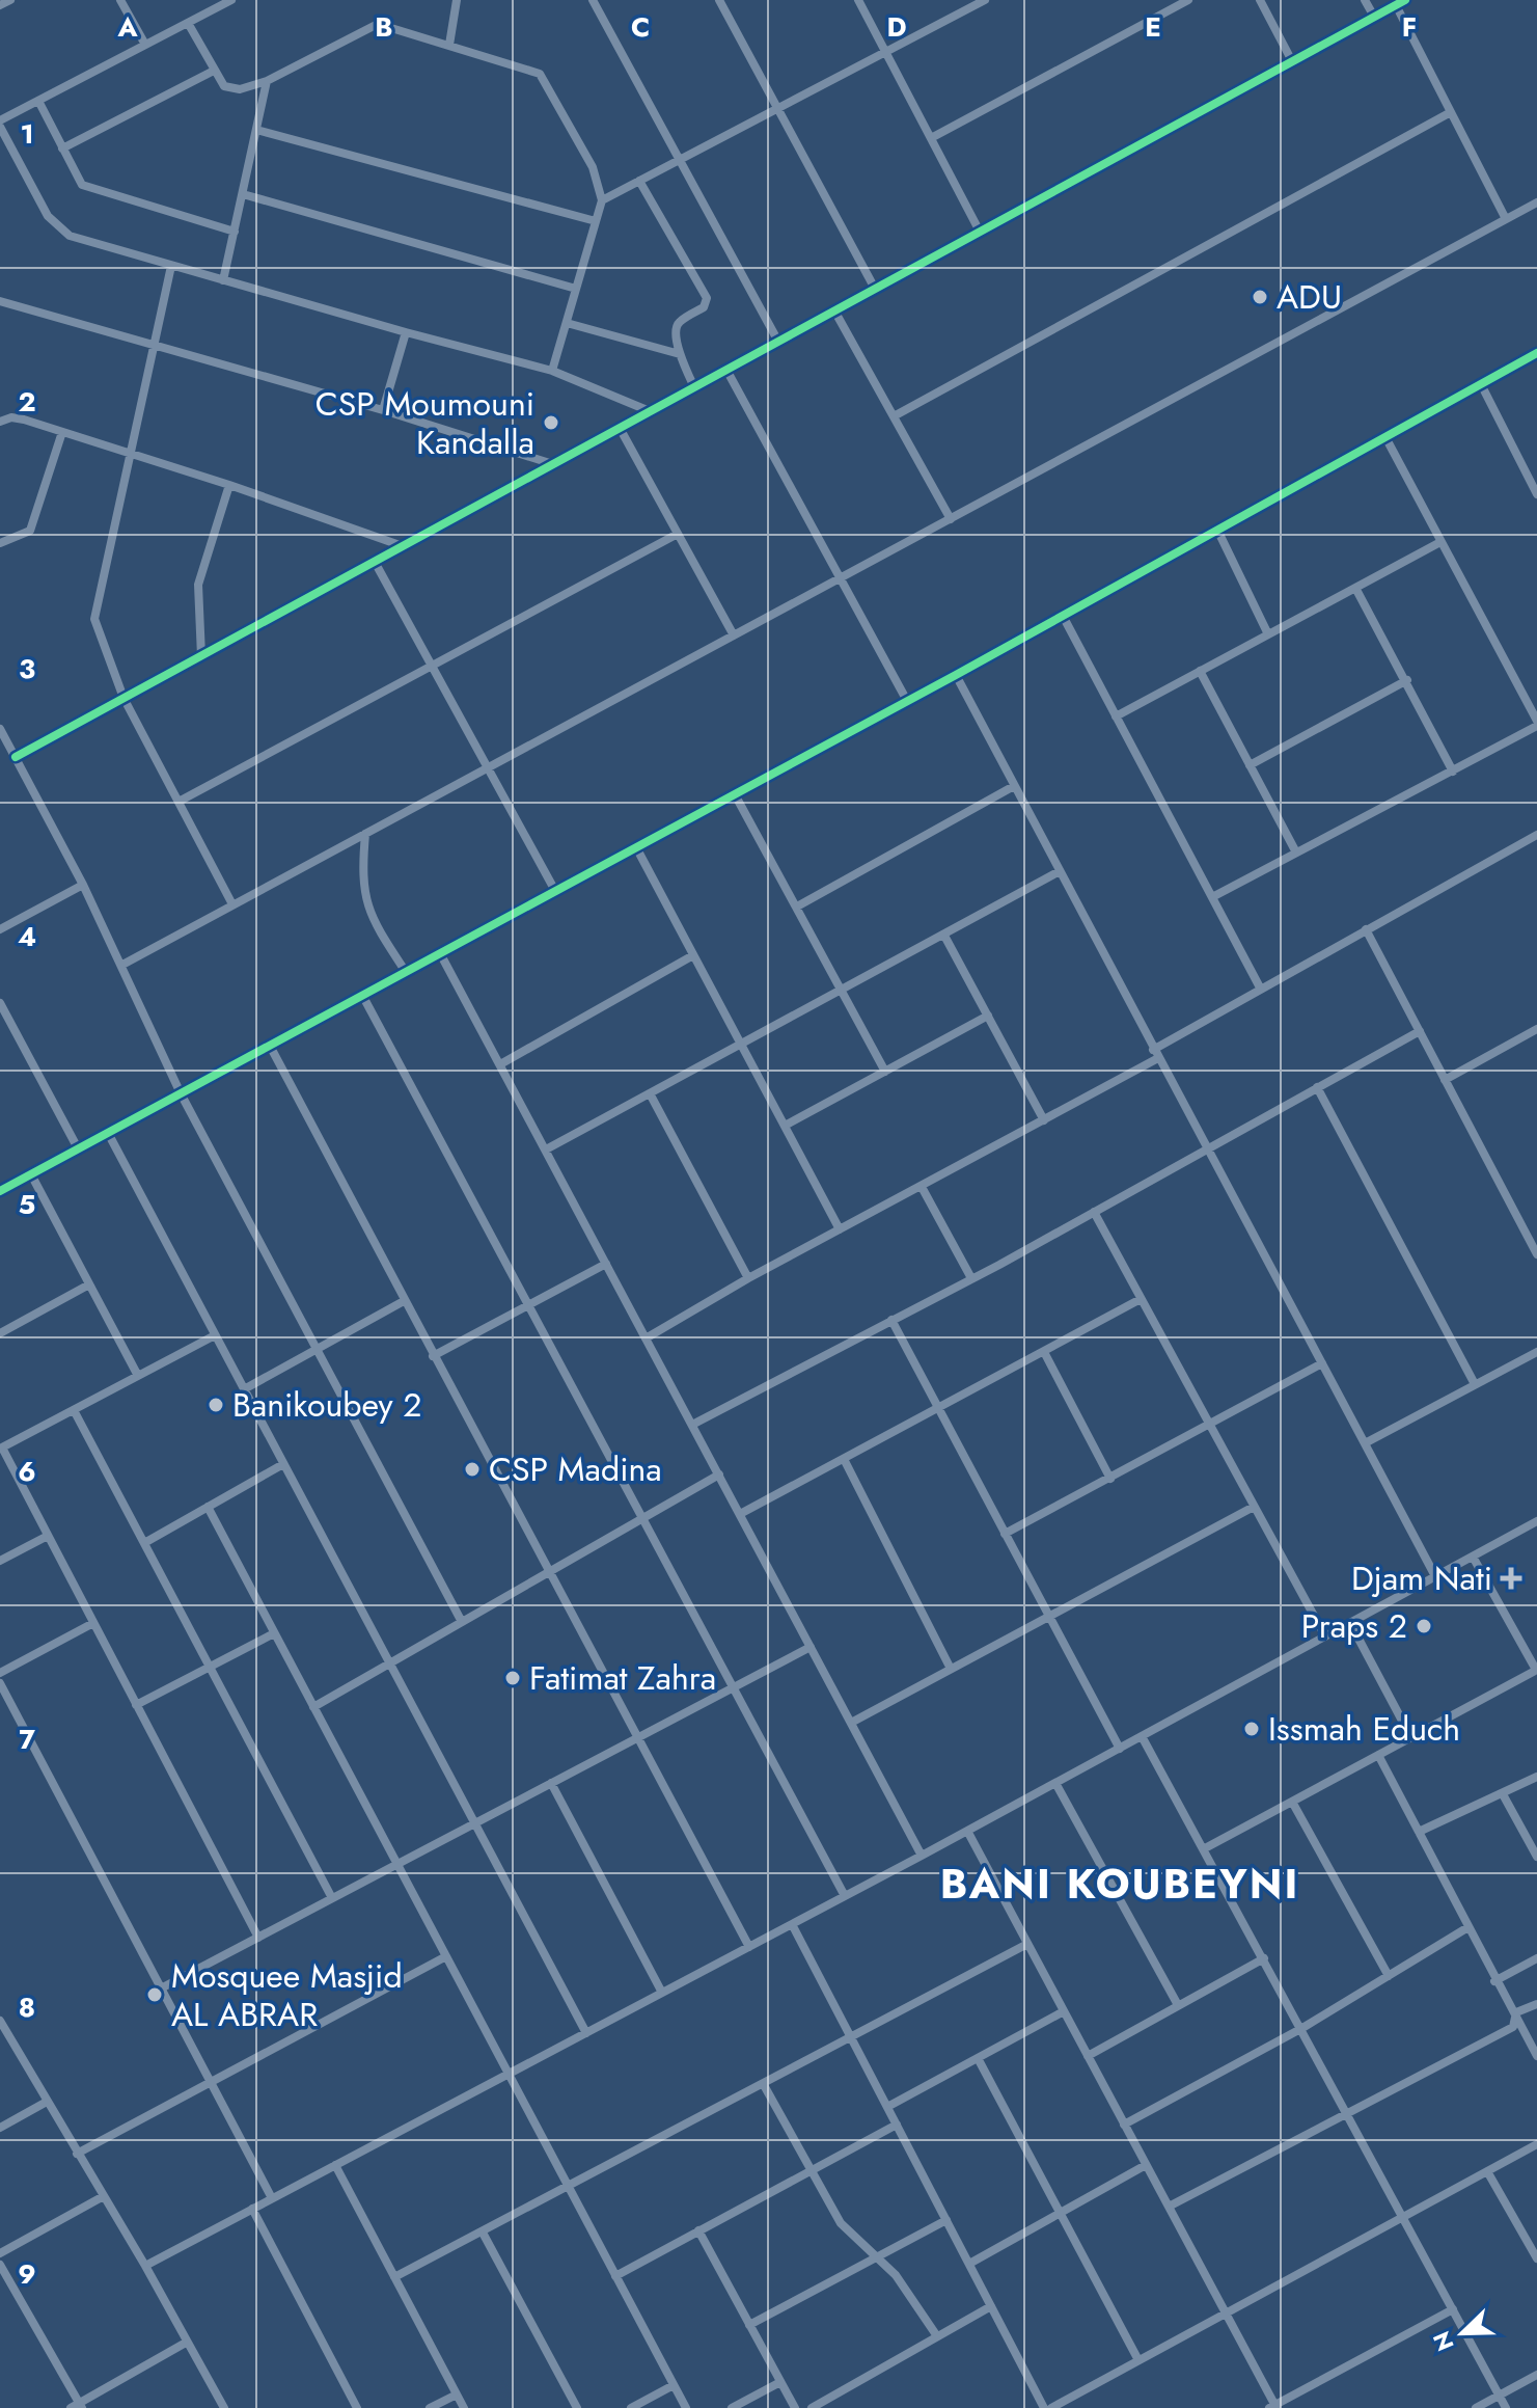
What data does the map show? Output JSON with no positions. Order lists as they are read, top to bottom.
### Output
{
  "districts": ["BANI KOUBEYNI"],
  "places": {
    "other": [
      "ADU",
      "CSP Moumouni Kandalla",
      "Banikoubey 2",
      "CSP Madina",
      "Praps 2",
      "Fatimat Zahra",
      "Issmah Educh",
      "Mosquee Masjid AL ABRAR"
    ],
    "health": ["Djam Nati"]
  },
  "north": "bottom left",
  "grid": {
    "columns": [
      "A",
      "B",
      "C",
      "D",
      "E",
      "F"
    ],
    "rows": [
      "1",
      "2",
      "3",
      "4",
      "5",
      "6",
      "7",
      "8",
      "9"
    ]
  }
}
